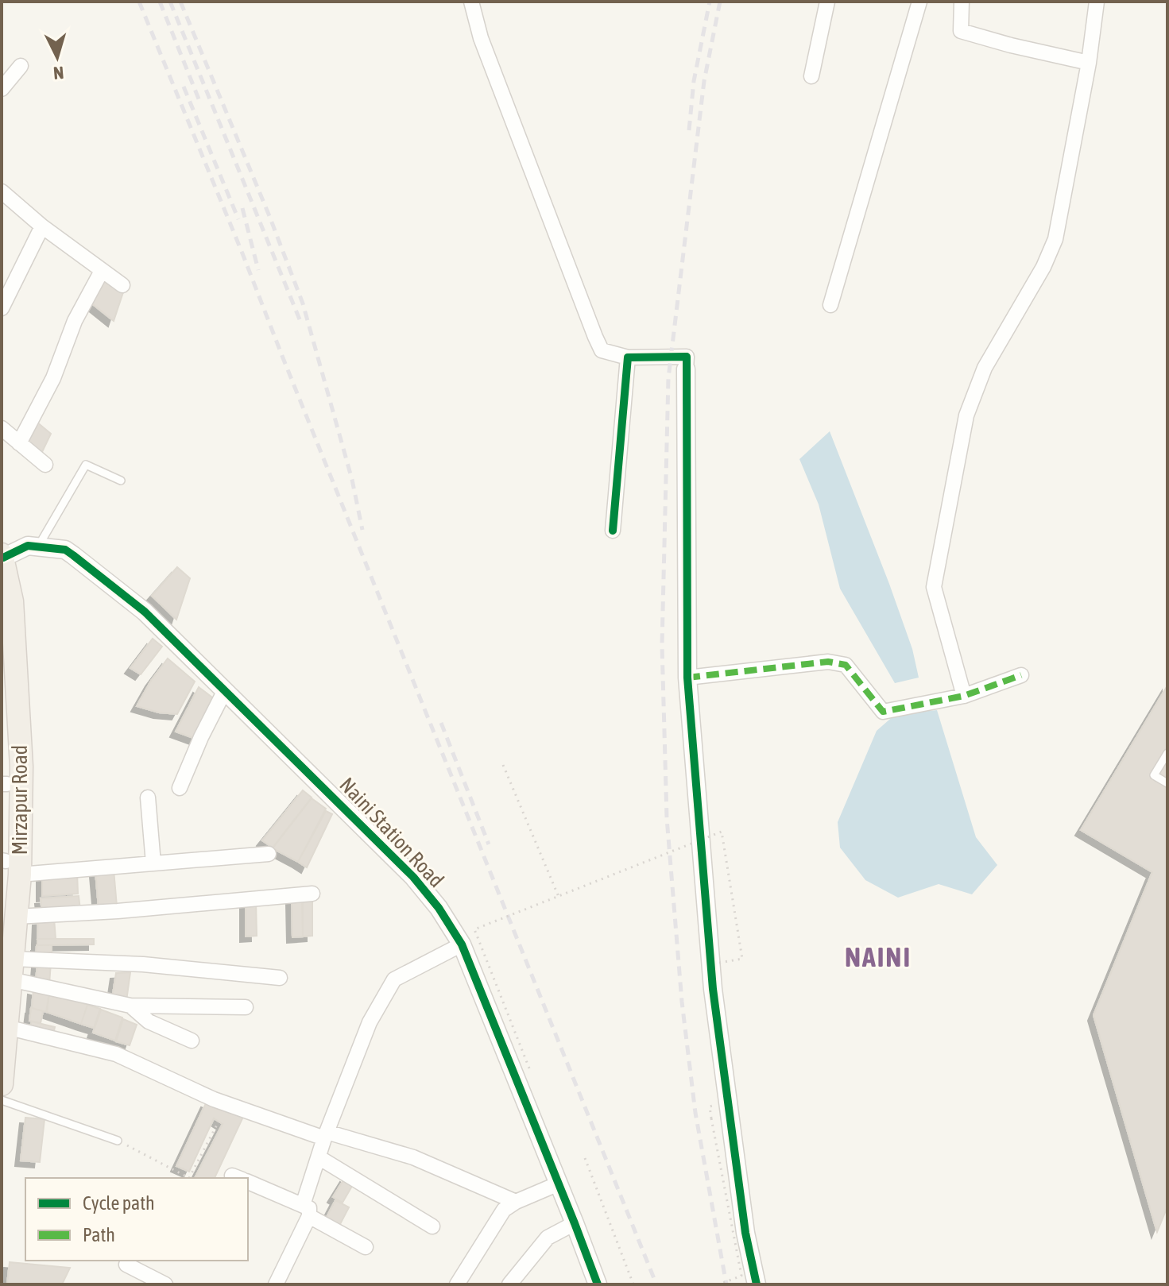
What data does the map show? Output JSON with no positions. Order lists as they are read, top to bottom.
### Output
{
  "streets": {
    "highway": ["Mirzapur Road"],
    "street": ["Naini Station Road"]
  },
  "crossings": [
    ["Mirzapur Road", "Naini Station Road"]
  ],
  "districts": ["NAINI"],
  "legend": ["Cycle path", "Path"],
  "north": "bottom"
}
